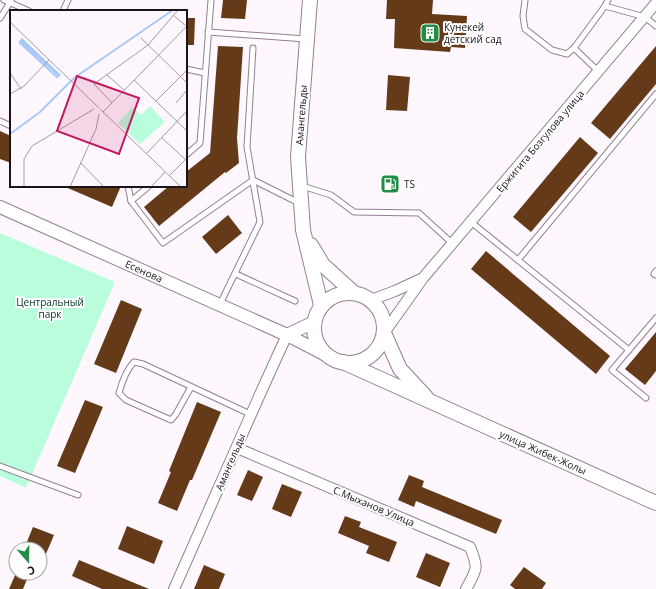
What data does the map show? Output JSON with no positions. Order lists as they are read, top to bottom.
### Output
{
  "streets": {
    "main road": ["Амангельды", "улица Жибек-Жолы"],
    "street": ["Ержигита Бозгулова улица", "Есенова", "С.Мыханов Улица"]
  },
  "crossings": [
    ["Амангельды", "Ержигита Бозгулова улица"],
    ["Амангельды", "Есенова"],
    ["Амангельды", "улица Жибек-Жолы"],
    ["Амангельды", "С.Мыханов Улица"],
    ["Ержигита Бозгулова улица", "Есенова"],
    ["Ержигита Бозгулова улица", "улица Жибек-Жолы"],
    ["Есенова", "улица Жибек-Жолы"]
  ],
  "parks": ["Центральный парк"],
  "places": {
    "building": ["Кунекей детский сад"],
    "fuel station": ["TS"]
  },
  "north": "bottom"
}
